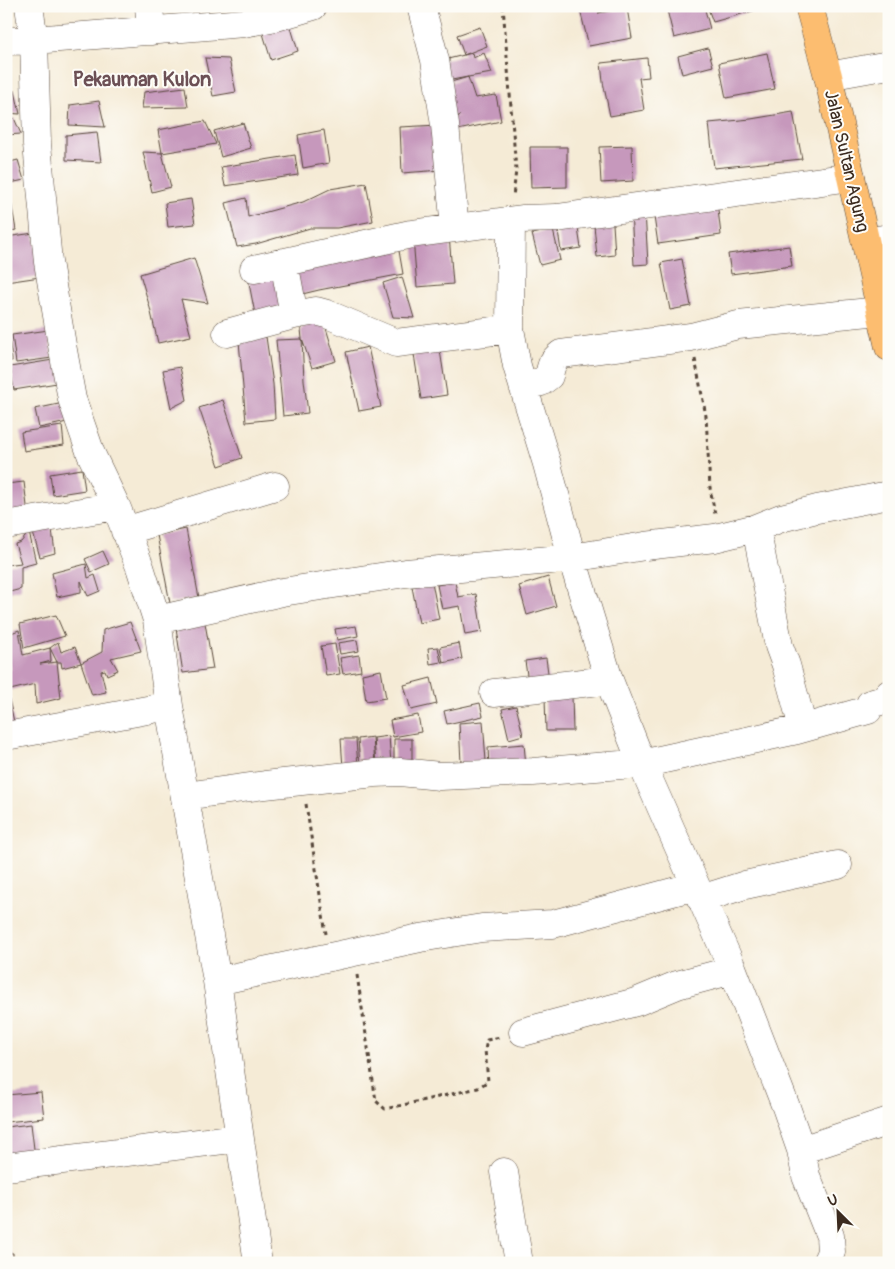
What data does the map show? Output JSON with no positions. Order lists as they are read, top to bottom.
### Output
{
  "streets": {
    "highway": ["Jalan Sultan Agung"]
  },
  "districts": ["Pekauman Kulon"],
  "north": "top left"
}
